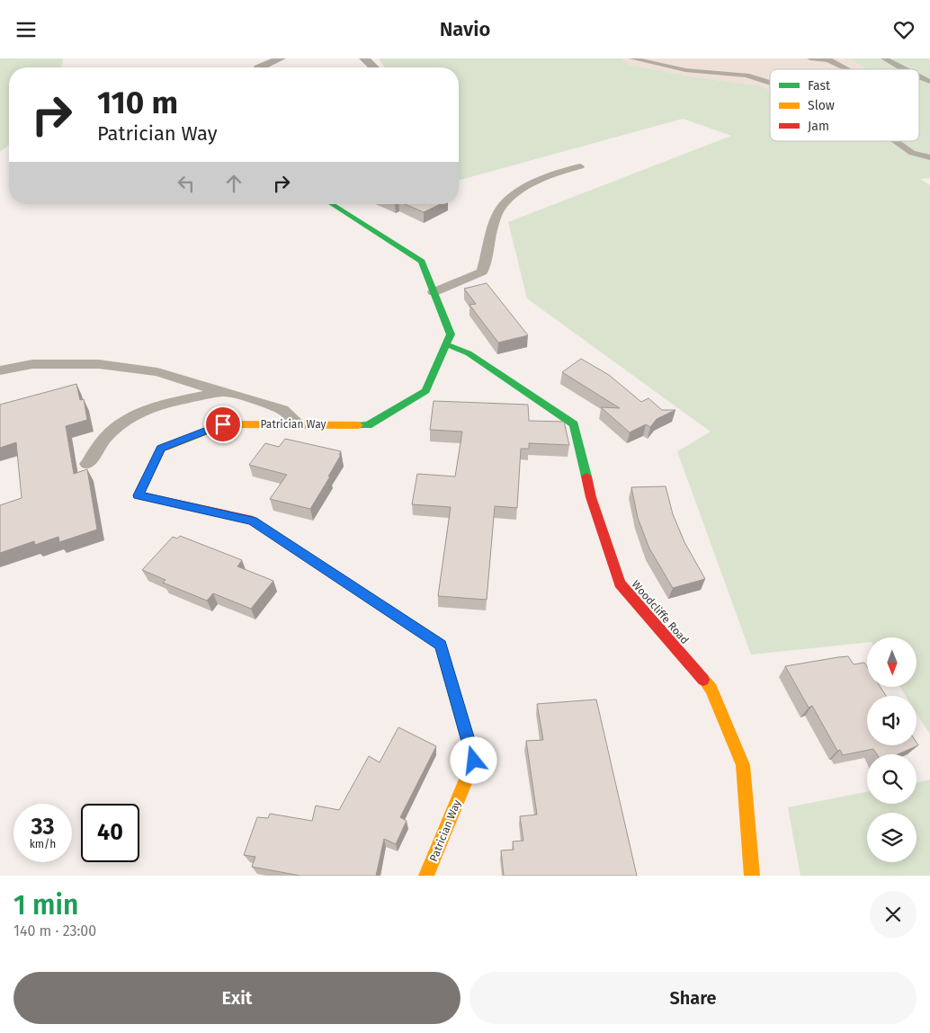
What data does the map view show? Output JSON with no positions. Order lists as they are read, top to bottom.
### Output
{
  "streets": {
    "street": ["Patrician Way", "Woodcliffe Road"]
  },
  "crossings": [
    ["Patrician Way", "Woodcliffe Road"]
  ],
  "legend": ["Fast", "Slow", "Jam"],
  "north": "bottom",
  "page": {
    "header": "Navio",
    "turn": ["110 m", "Patrician Way"],
    "speed": "33 km/h",
    "limit": "40",
    "heading": ["1 min", "140 m · 23:00"],
    "buttons": ["Exit", "Share"]
  }
}
